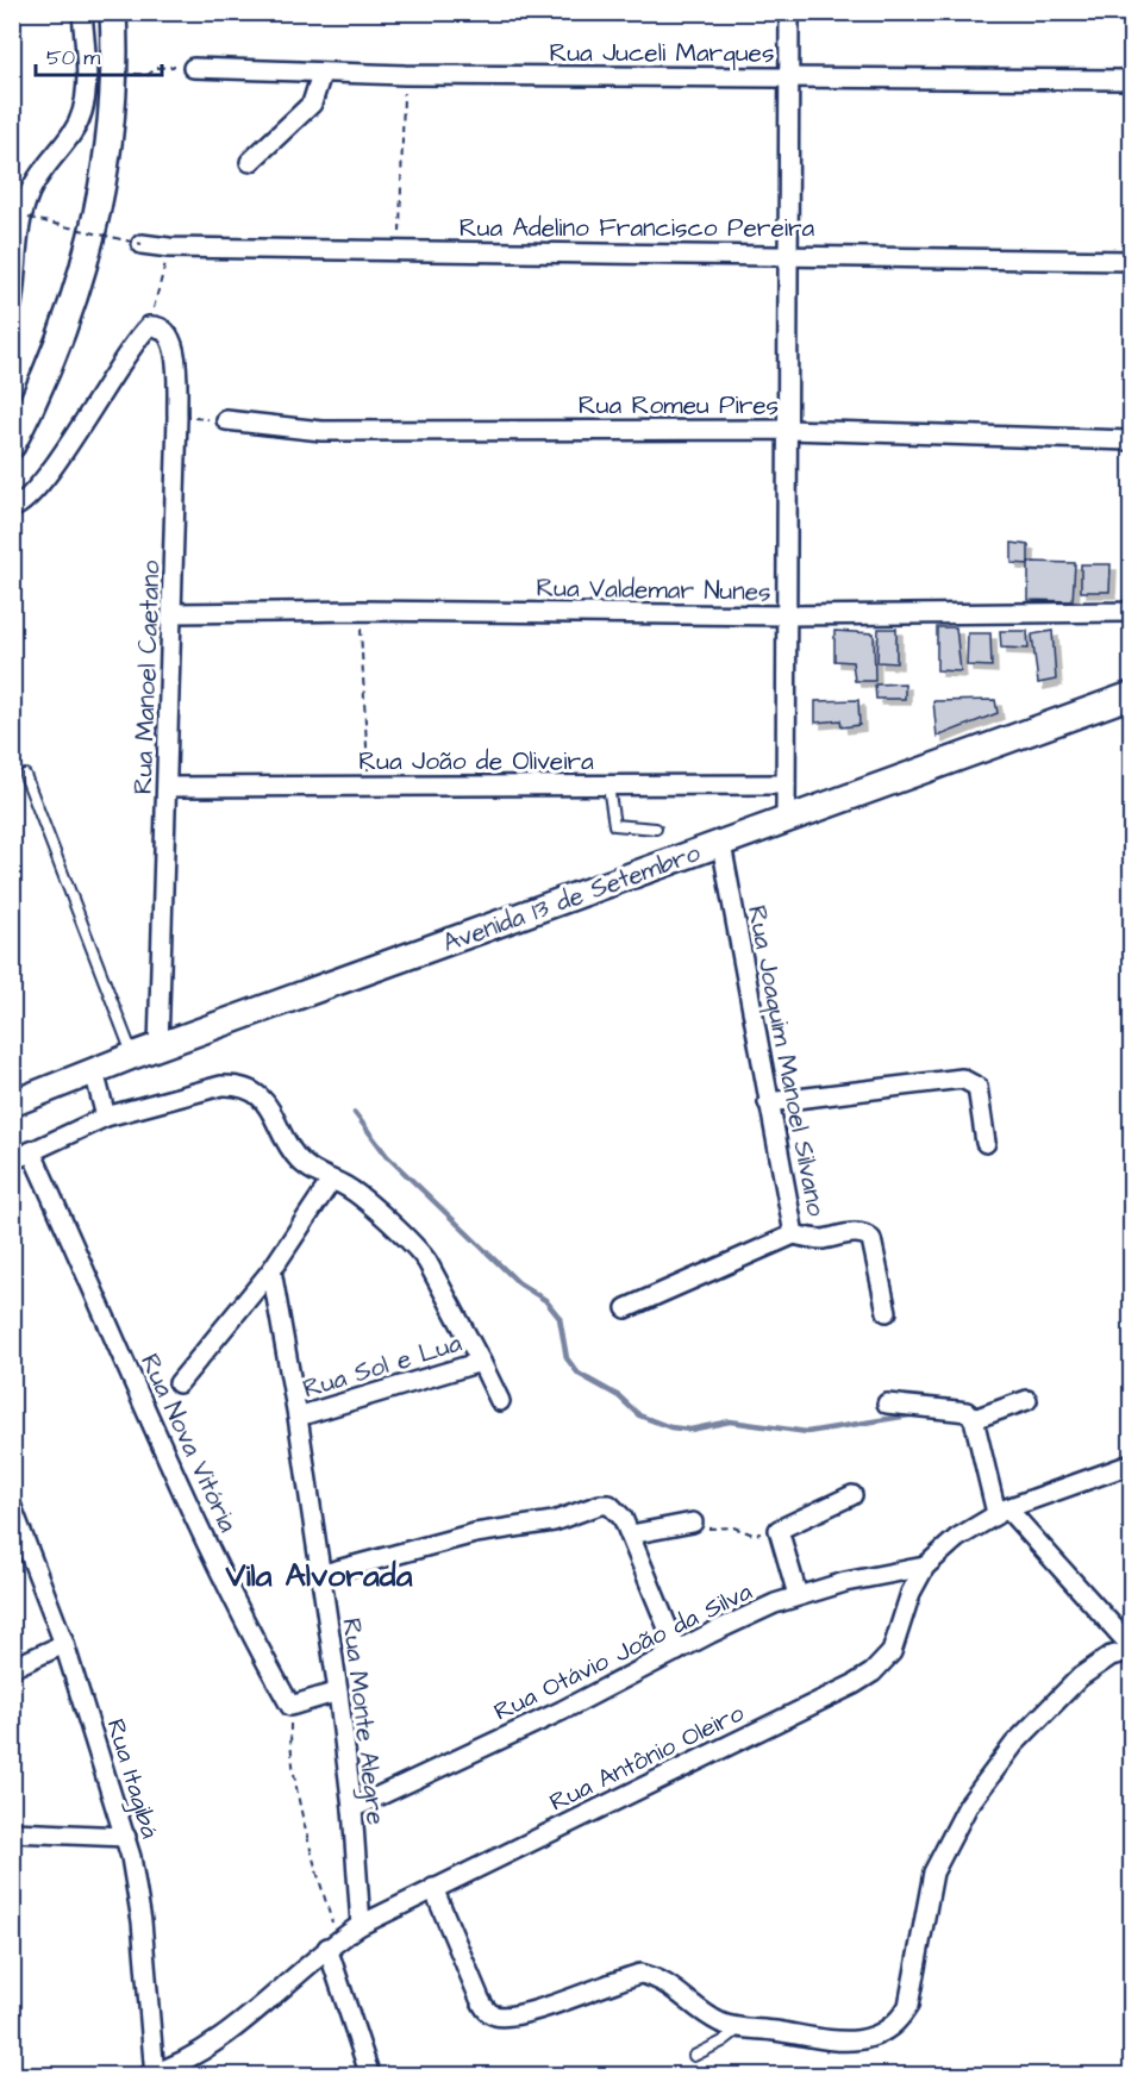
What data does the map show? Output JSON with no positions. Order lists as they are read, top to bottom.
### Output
{
  "streets": {
    "main road": ["Avenida 13 de Setembro"],
    "street": [
      "Rua Juceli Marques",
      "Rua Adelino Francisco Pereira",
      "Rua Romeu Pires",
      "Rua Valdemar Nunes",
      "Rua Manoel Caetano",
      "Rua João de Oliveira",
      "Rua Joaquim Manoel Silvano",
      "Rua Sol e Lua",
      "Rua Nova Vitória",
      "Rua Otávio João da Silva",
      "Rua Monte Alegre",
      "Rua Antônio Oleiro",
      "Rua Itagibá"
    ]
  },
  "crossings": [
    ["Rua Valdemar Nunes", "Rua Manoel Caetano"],
    ["Rua Manoel Caetano", "Rua João de Oliveira"],
    ["Rua Manoel Caetano", "Avenida 13 de Setembro"],
    ["Avenida 13 de Setembro", "Rua Joaquim Manoel Silvano"],
    ["Rua Sol e Lua", "Rua Monte Alegre"],
    ["Rua Otávio João da Silva", "Rua Monte Alegre"],
    ["Rua Otávio João da Silva", "Rua Antônio Oleiro"],
    ["Rua Monte Alegre", "Rua Antônio Oleiro"],
    ["Rua Antônio Oleiro", "Rua Itagibá"]
  ],
  "districts": ["Vila Alvorada"],
  "scale_bar": "50 m"
}
